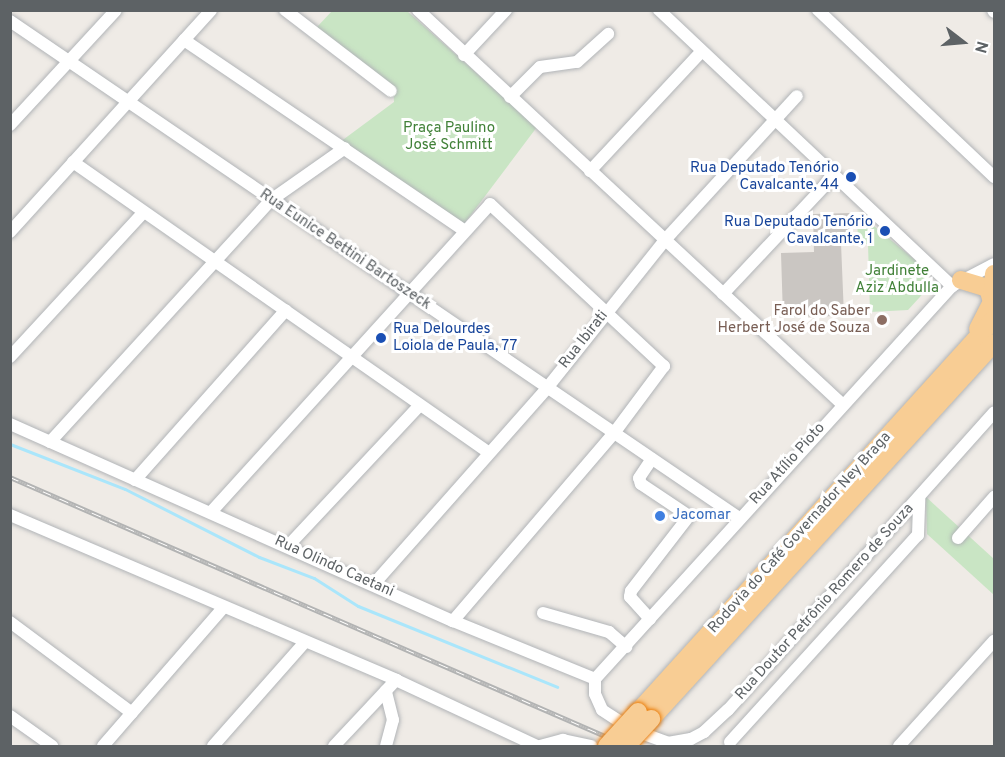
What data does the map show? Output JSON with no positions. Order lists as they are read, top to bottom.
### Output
{
  "streets": {
    "highway": ["Rodovia do Café Governador Ney Braga"],
    "street": [
      "Rua Eunice Bettini Bartoszeck",
      "Rua Ibirati",
      "Rua Atílio Pioto",
      "Rua Olindo Caetani",
      "Rua Doutor Petrônio Romero de Souza"
    ]
  },
  "crossings": [
    ["Rua Eunice Bettini Bartoszeck", "Rua Ibirati"],
    ["Rua Eunice Bettini Bartoszeck", "Rua Atílio Pioto"],
    ["Rua Ibirati", "Rua Olindo Caetani"],
    ["Rua Atílio Pioto", "Rua Olindo Caetani"],
    ["Rodovia do Café Governador Ney Braga", "Rua Doutor Petrônio Romero de Souza"]
  ],
  "parks": ["Praça Paulino José Schmitt", "Jardinete Aziz Abdulla"],
  "places": [
    "Rua Deputado Tenório Cavalcante, 44",
    "Rua Deputado Tenório Cavalcante, 1",
    "Farol do Saber Herbert José de Souza",
    "Rua Delourdes Loiola de Paula, 77",
    "Jacomar"
  ],
  "north": "right"
}
